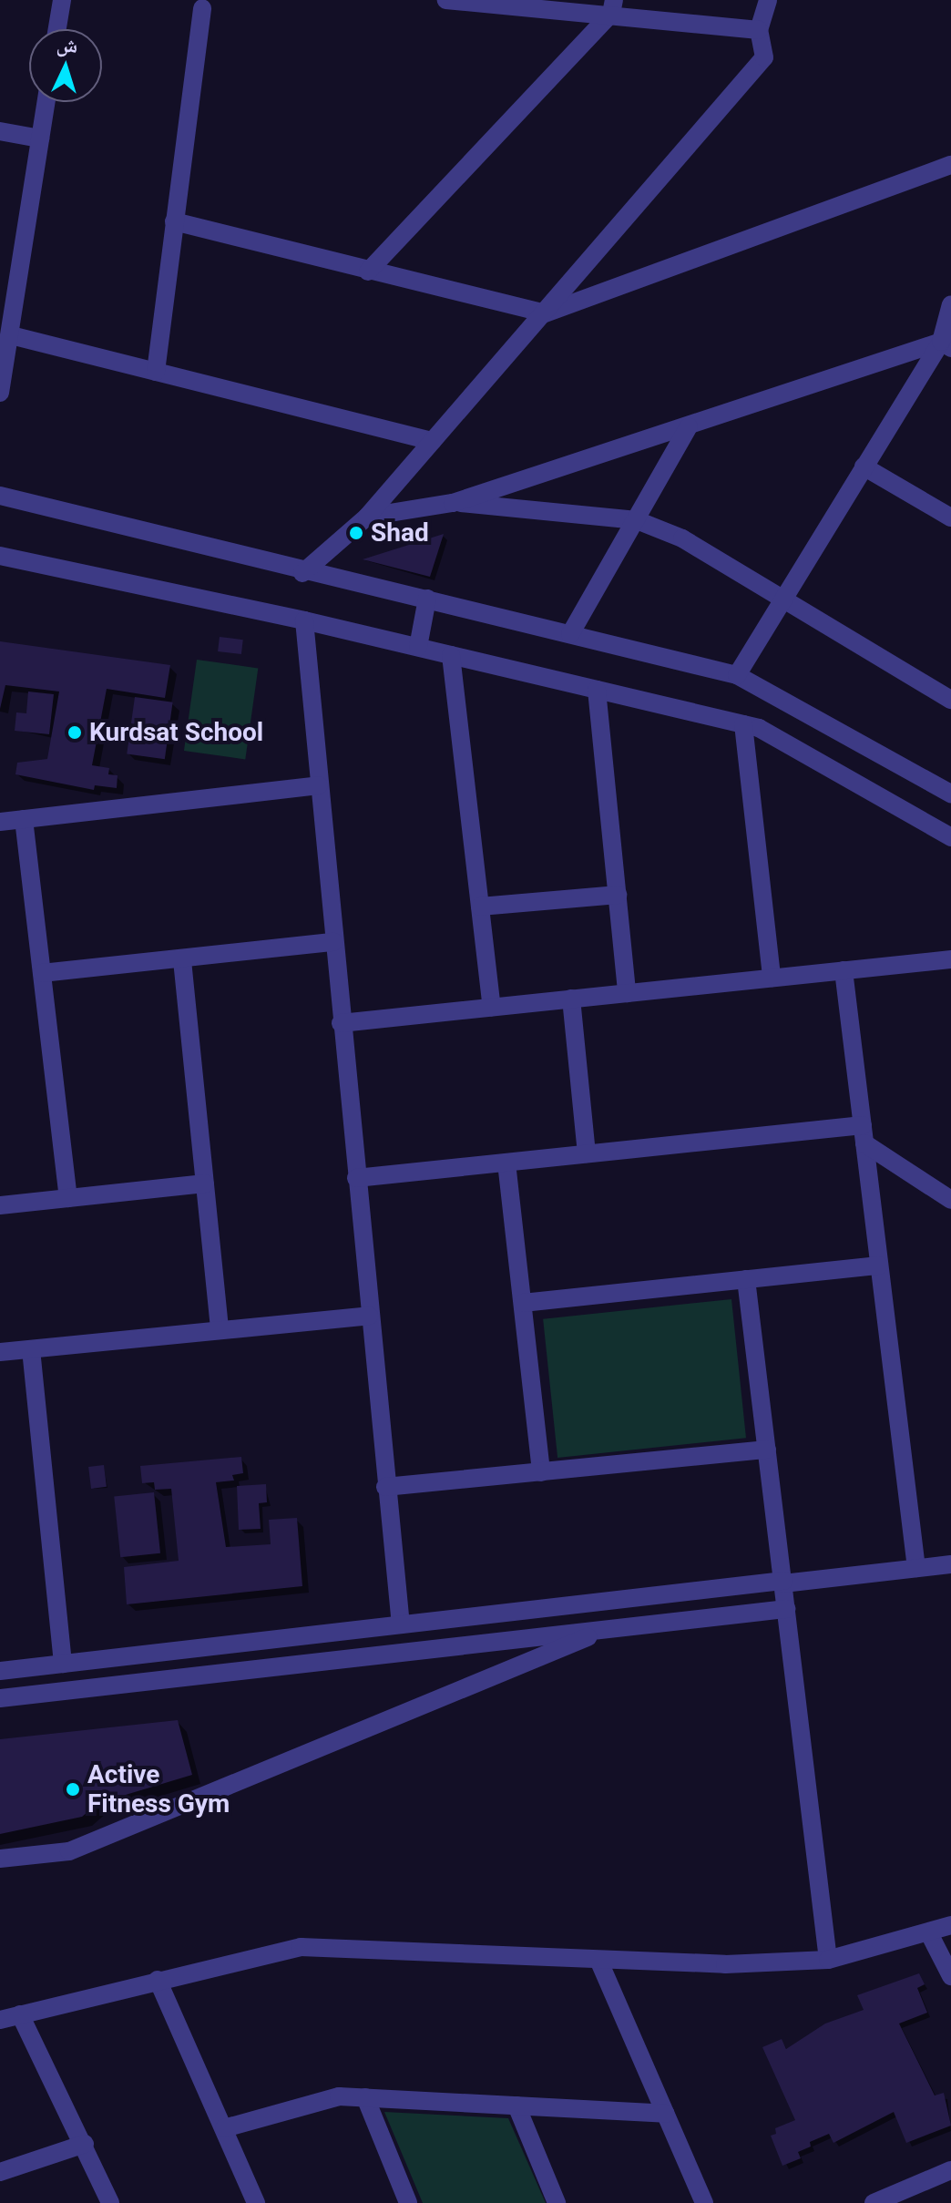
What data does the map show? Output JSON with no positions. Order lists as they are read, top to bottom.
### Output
{
  "places": ["Shad", "Kurdsat School", "Active Fitness Gym"],
  "north": "top"
}
